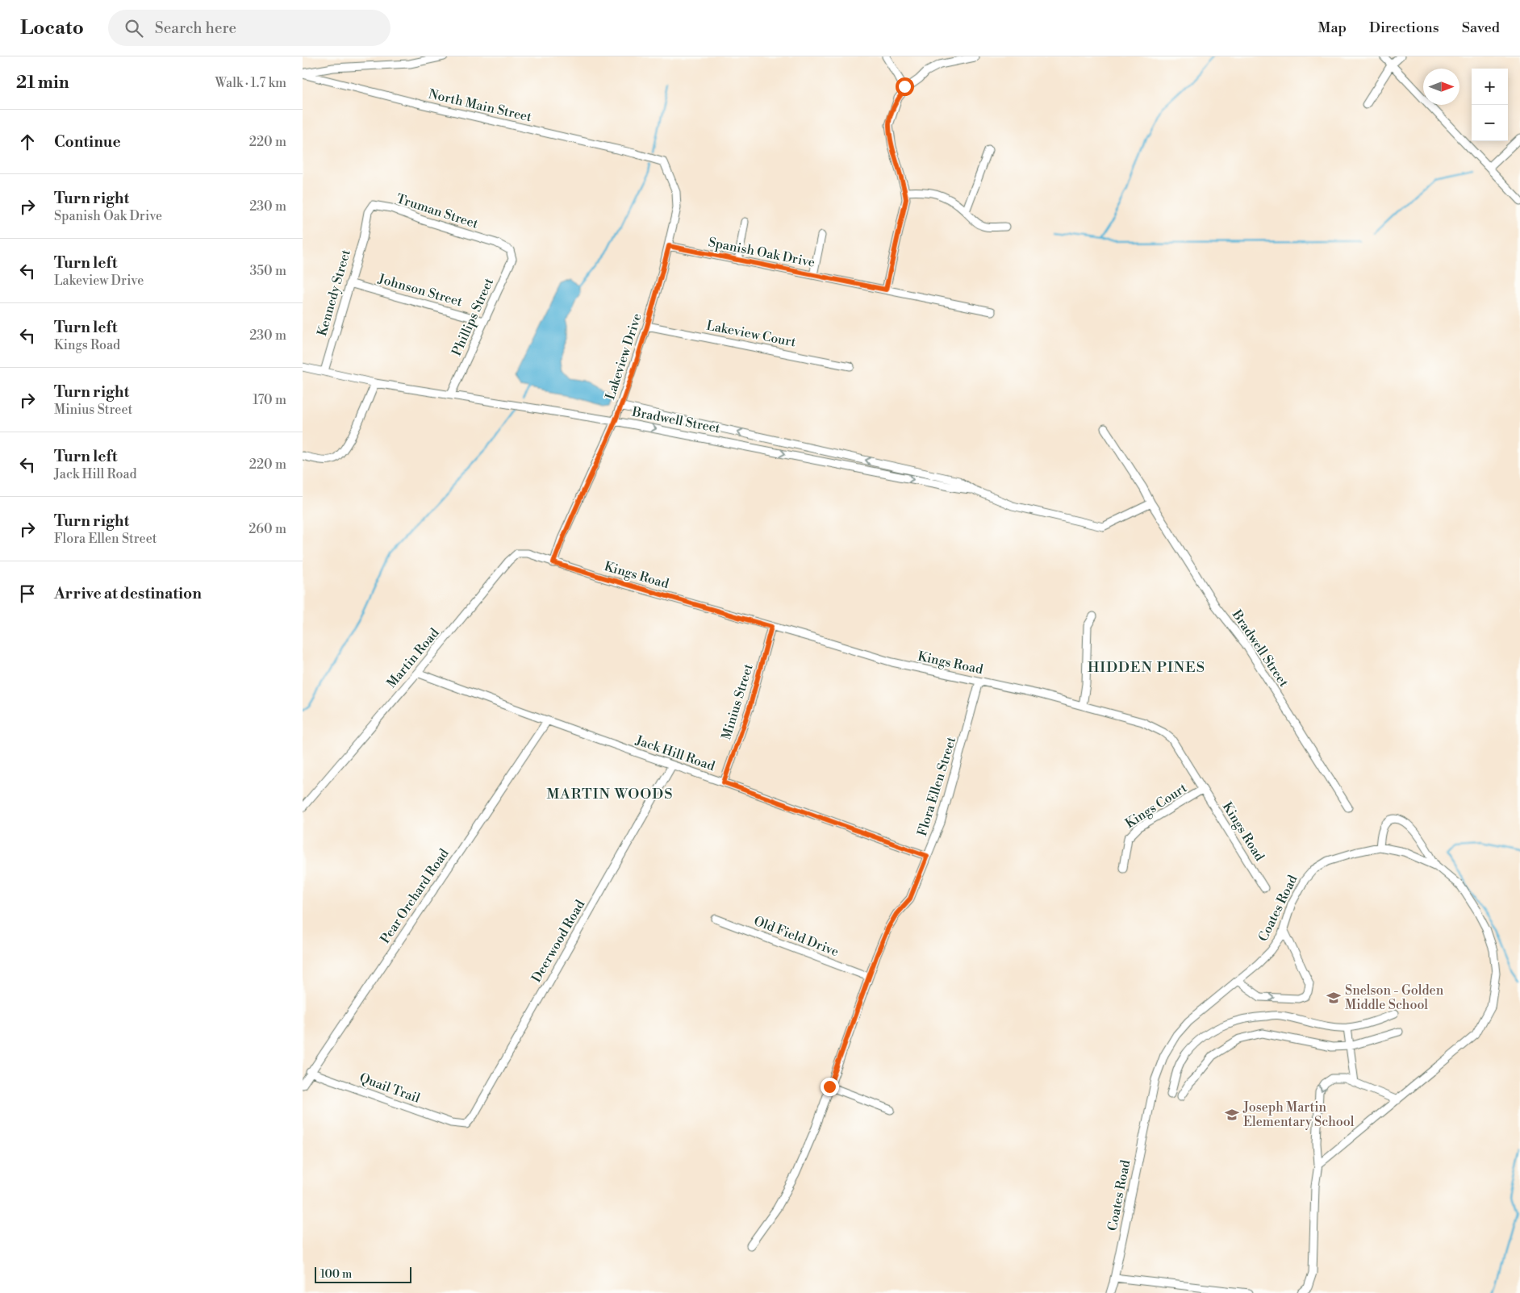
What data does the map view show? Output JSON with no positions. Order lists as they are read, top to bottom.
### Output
{
  "streets": {
    "street": [
      "North Main Street",
      "Truman Street",
      "Spanish Oak Drive",
      "Johnson Street",
      "Kennedy Street",
      "Phillips Street",
      "Lakeview Court",
      "Lakeview Drive",
      "Bradwell Street",
      "Kings Road",
      "Martin Road",
      "Minius Street",
      "Jack Hill Road",
      "Flora Ellen Street",
      "Kings Court",
      "Pear Orchard Road",
      "Coates Road",
      "Old Field Drive",
      "Deerwood Road",
      "Quail Trail"
    ]
  },
  "crossings": [
    ["North Main Street", "Lakeview Drive"],
    ["Truman Street", "Kennedy Street"],
    ["Truman Street", "Phillips Street"],
    ["Spanish Oak Drive", "Lakeview Drive"],
    ["Johnson Street", "Kennedy Street"],
    ["Johnson Street", "Phillips Street"],
    ["Kennedy Street", "Bradwell Street"],
    ["Phillips Street", "Bradwell Street"],
    ["Lakeview Court", "Lakeview Drive"],
    ["Lakeview Drive", "Bradwell Street"],
    ["Lakeview Drive", "Kings Road"],
    ["Lakeview Drive", "Martin Road"],
    ["Kings Road", "Martin Road"],
    ["Kings Road", "Minius Street"],
    ["Kings Road", "Flora Ellen Street"],
    ["Kings Road", "Kings Court"],
    ["Martin Road", "Jack Hill Road"],
    ["Minius Street", "Jack Hill Road"],
    ["Jack Hill Road", "Flora Ellen Street"],
    ["Jack Hill Road", "Pear Orchard Road"],
    ["Jack Hill Road", "Deerwood Road"],
    ["Flora Ellen Street", "Old Field Drive"],
    ["Pear Orchard Road", "Quail Trail"],
    ["Deerwood Road", "Quail Trail"]
  ],
  "districts": ["HIDDEN PINES", "MARTIN WOODS"],
  "places": {
    "school or university": ["Snelson - Golden Middle School", "Joseph Martin Elementary School"]
  },
  "scale_bar": "100 m",
  "north": "right",
  "page": {
    "header": "Locato",
    "search": "Search here",
    "nav": ["Map", "Directions", "Saved"],
    "heading": ["21 min", "Walk · 1.7 km"],
    "map_buttons": ["+", "−"],
    "list": [
      ["Continue", "220 m"],
      ["Turn right", "Spanish Oak Drive", "230 m"],
      ["Turn left", "Lakeview Drive", "350 m"],
      ["Turn left", "Kings Road", "230 m"],
      ["Turn right", "Minius Street", "170 m"],
      ["Turn left", "Jack Hill Road", "220 m"],
      ["Turn right", "Flora Ellen Street", "260 m"],
      "Arrive at destination"
    ],
    "scale": "100 m"
  }
}
